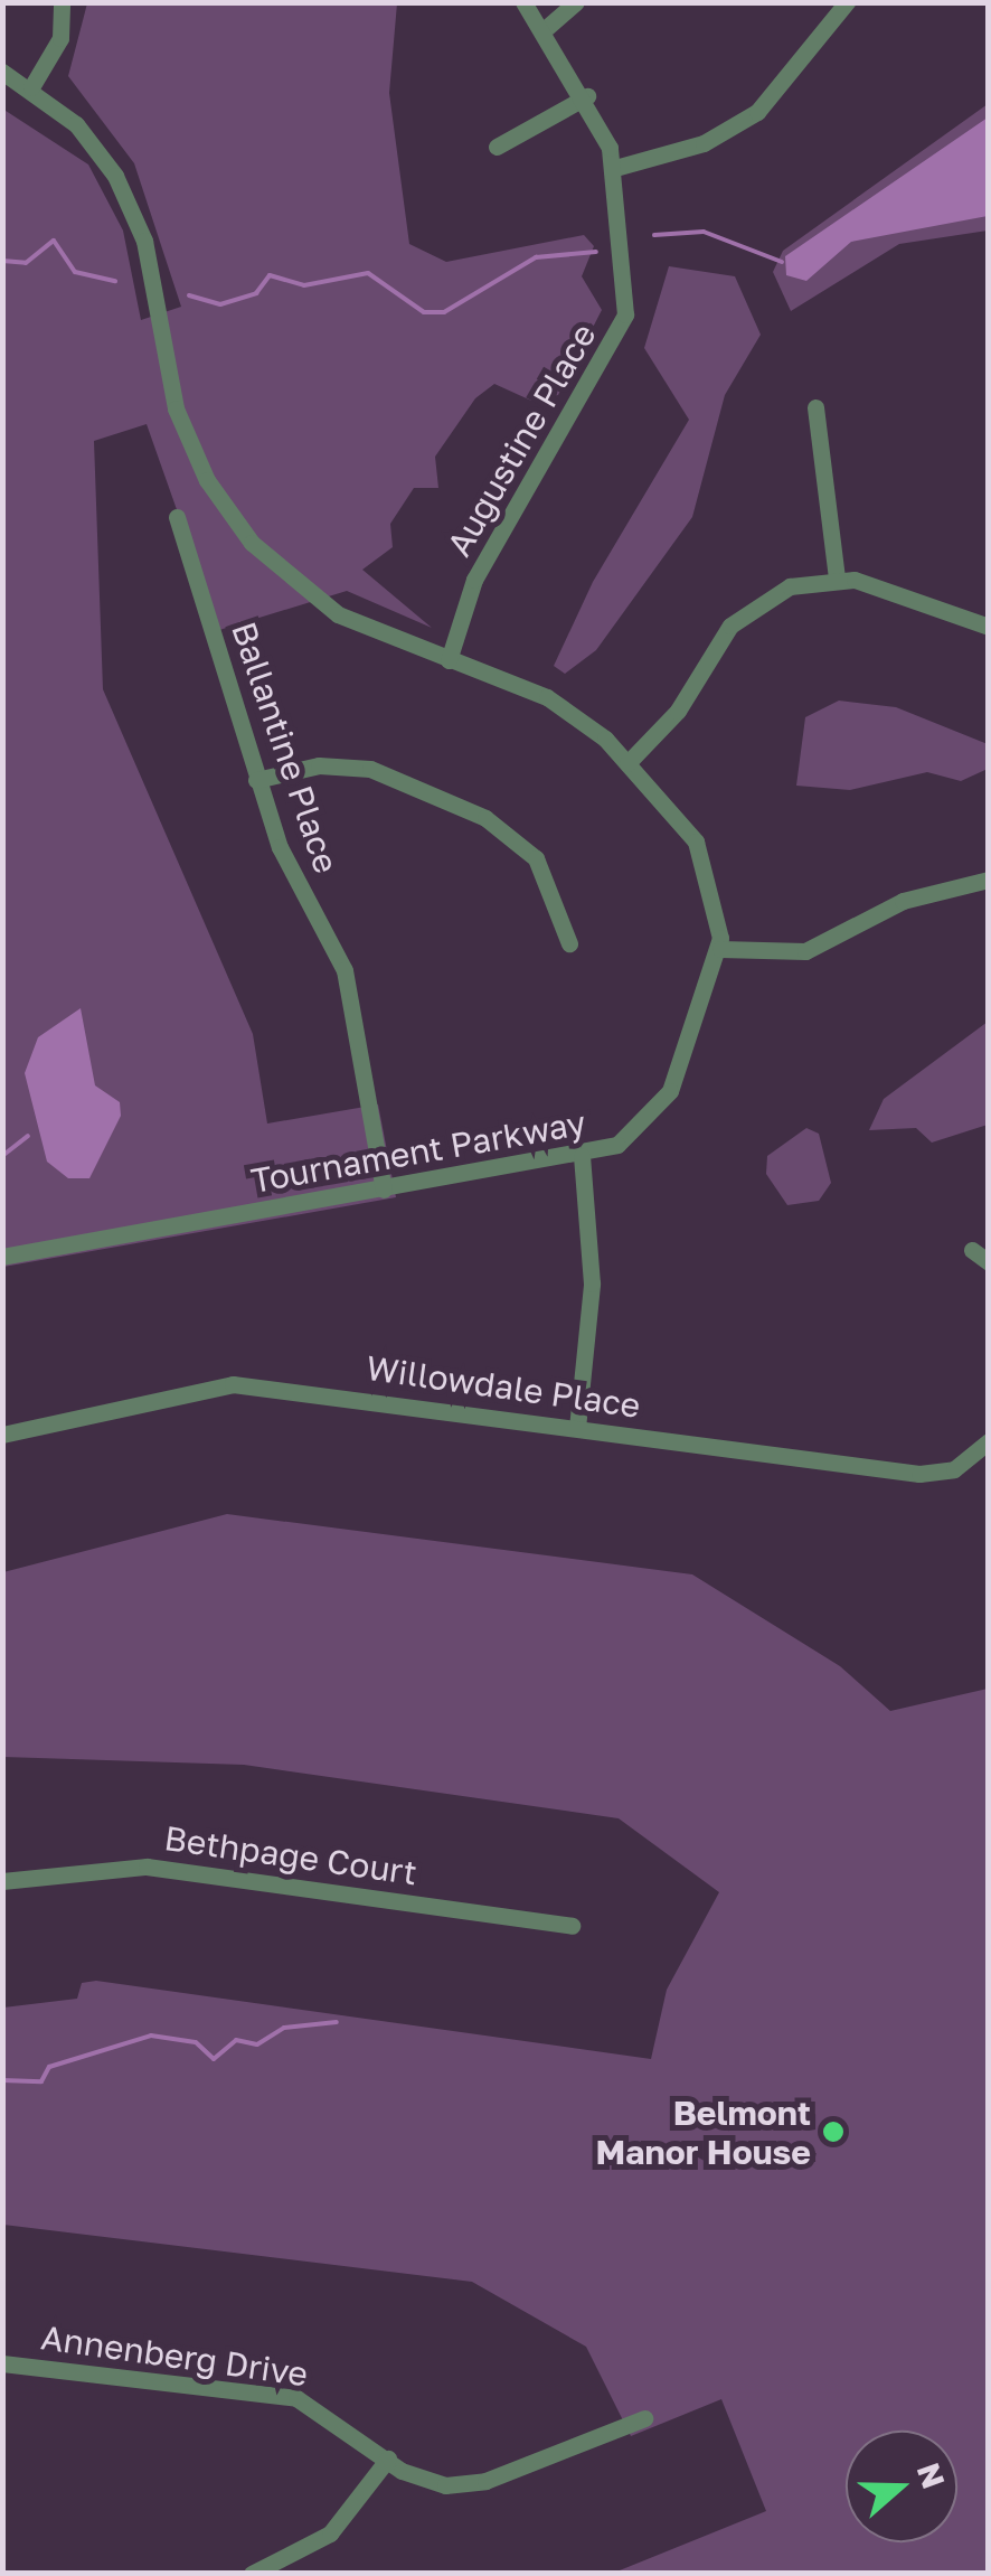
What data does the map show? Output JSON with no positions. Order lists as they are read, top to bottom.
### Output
{
  "streets": {
    "street": [
      "Augustine Place",
      "Ballantine Place",
      "Tournament Parkway",
      "Willowdale Place",
      "Bethpage Court",
      "Annenberg Drive"
    ]
  },
  "crossings": [
    ["Augustine Place", "Tournament Parkway"],
    ["Ballantine Place", "Tournament Parkway"]
  ],
  "places": ["Belmont Manor House"],
  "north": "right"
}
